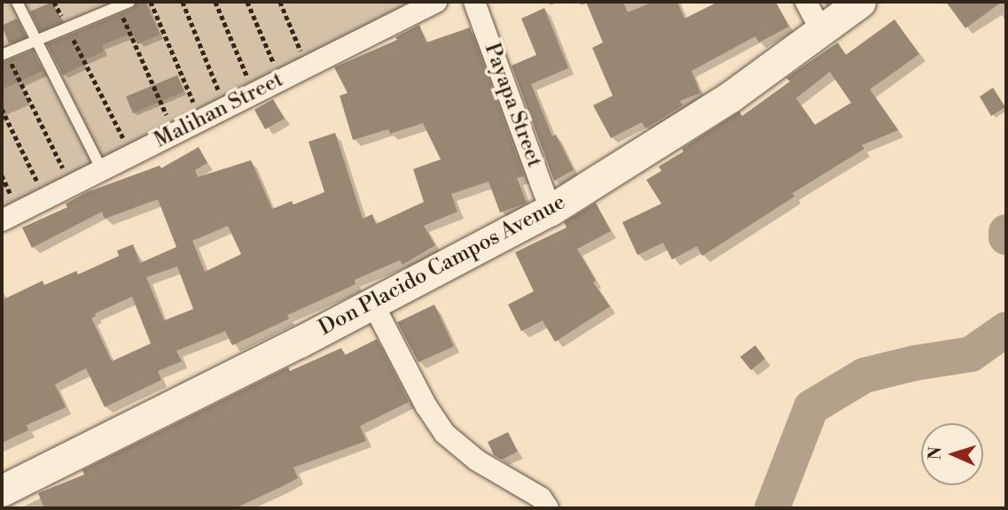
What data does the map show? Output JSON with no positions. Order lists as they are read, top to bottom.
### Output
{
  "streets": {
    "main road": ["Don Placido Campos Avenue"],
    "street": ["Payapa Street", "Malihan Street"]
  },
  "crossings": [
    ["Payapa Street", "Don Placido Campos Avenue"]
  ],
  "north": "left"
}
